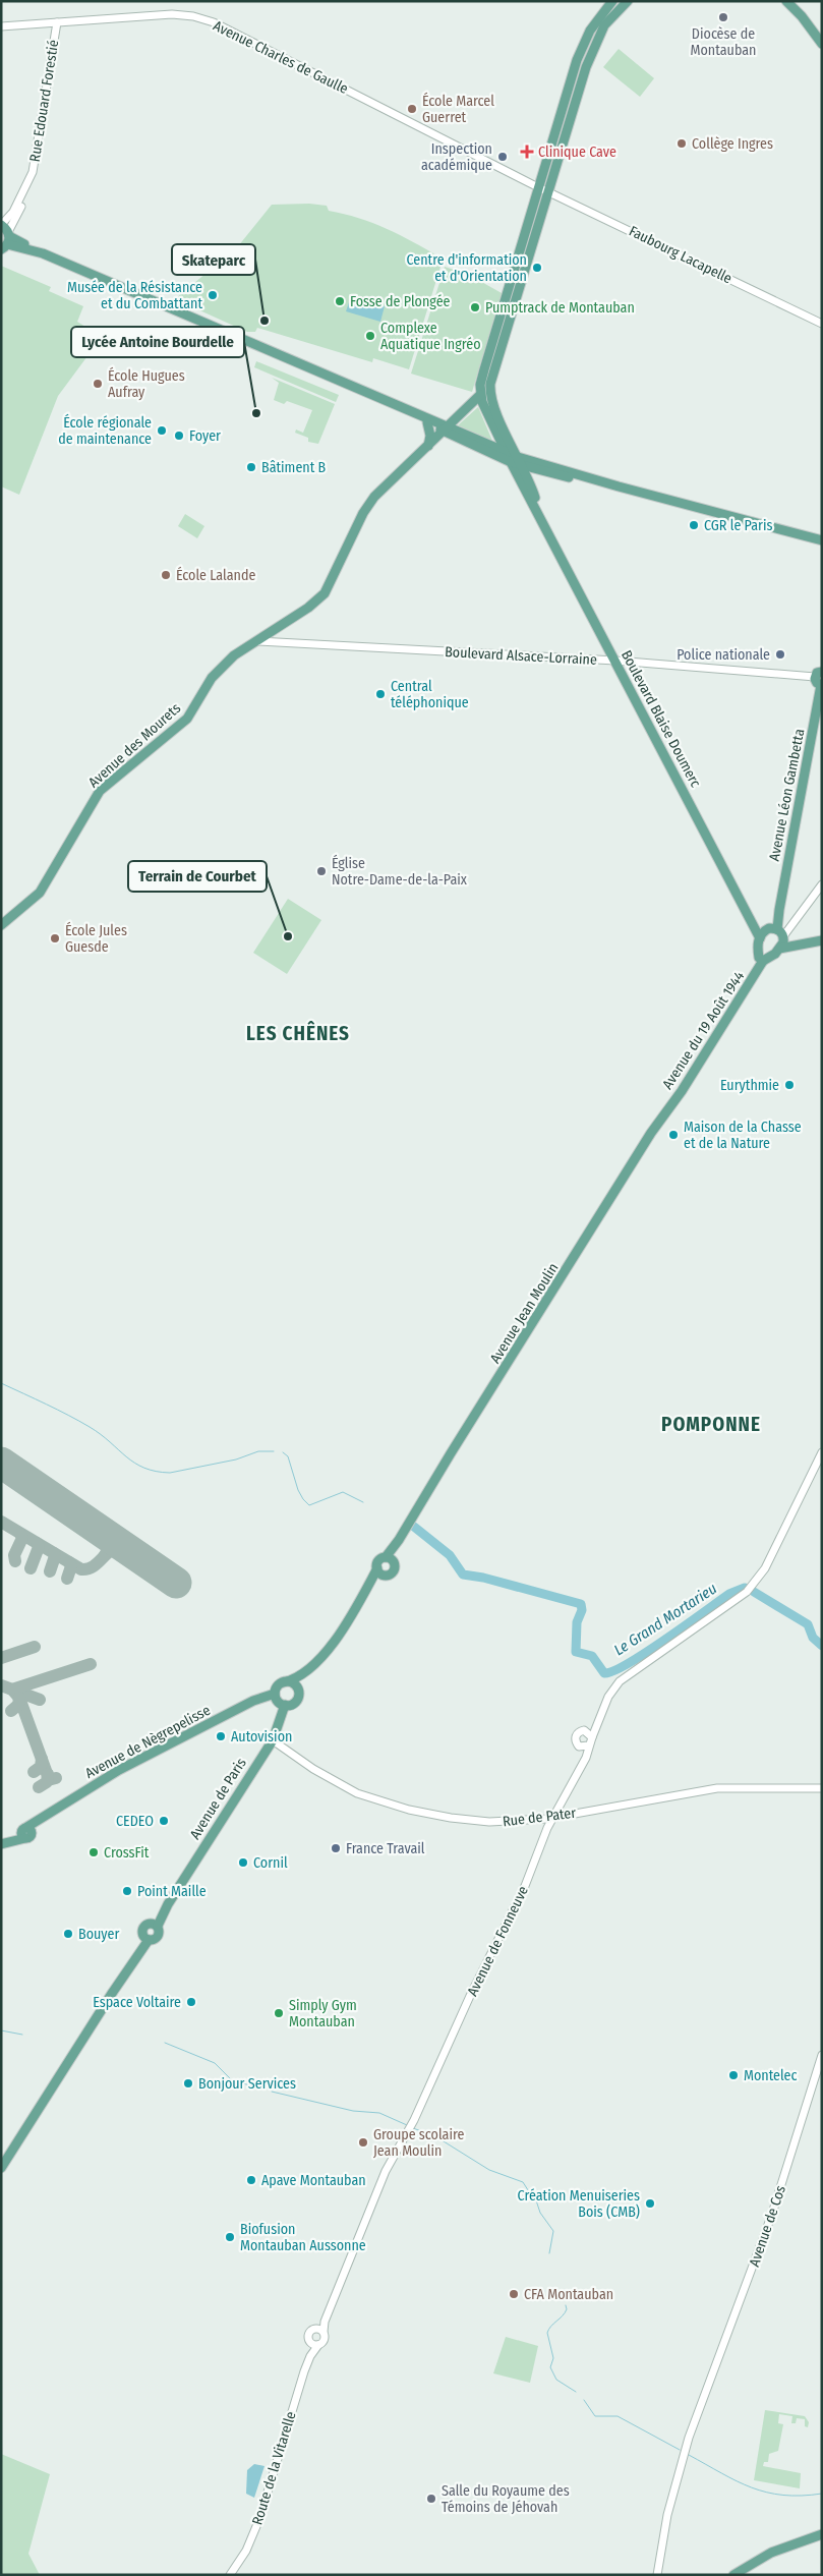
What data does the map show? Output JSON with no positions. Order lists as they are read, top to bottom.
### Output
{
  "streets": {
    "main road": [
      "Boulevard Blaise Doumerc",
      "Avenue des Mourets",
      "Avenue Léon Gambetta",
      "Avenue du 19 Août 1944",
      "Avenue Jean Moulin",
      "Avenue de Nègrepelisse",
      "Avenue de Paris"
    ],
    "street": [
      "Avenue Charles de Gaulle",
      "Rue Edouard Forestié",
      "Faubourg Lacapelle",
      "Boulevard Alsace-Lorraine",
      "Rue de Pater",
      "Avenue de Fonneuve",
      "Avenue de Cos",
      "Route de la Vitarelle"
    ]
  },
  "crossings": [
    ["Avenue Charles de Gaulle", "Rue Edouard Forestié"],
    ["Avenue Charles de Gaulle", "Faubourg Lacapelle"],
    ["Avenue Charles de Gaulle", "Boulevard Blaise Doumerc"],
    ["Faubourg Lacapelle", "Boulevard Blaise Doumerc"],
    ["Boulevard Alsace-Lorraine", "Boulevard Blaise Doumerc"],
    ["Boulevard Alsace-Lorraine", "Avenue des Mourets"],
    ["Boulevard Alsace-Lorraine", "Avenue Léon Gambetta"],
    ["Avenue du 19 Août 1944", "Avenue Jean Moulin"],
    ["Avenue de Nègrepelisse", "Avenue de Paris"],
    ["Avenue de Paris", "Rue de Pater"],
    ["Rue de Pater", "Avenue de Fonneuve"],
    ["Avenue de Fonneuve", "Route de la Vitarelle"]
  ],
  "districts": ["LES CHÊNES", "POMPONNE"],
  "water": ["Le Grand Mortarieu"],
  "places": {
    "other": [
      "Diocèse de Montauban",
      "École Marcel Guerret",
      "Collège Ingres",
      "Inspection académique",
      "Centre d'information et d'Orientation",
      "Musée de la Résistance et du Combattant",
      "Fosse de Plongée",
      "Pumptrack de Montauban",
      "Skateparc",
      "Complexe Aquatique Ingréo",
      "École Hugues Aufray",
      "Lycée Antoine Bourdelle",
      "École régionale de maintenance",
      "Foyer",
      "Bâtiment B",
      "CGR le Paris",
      "École Lalande",
      "Police nationale",
      "Central téléphonique",
      "Église Notre-Dame-de-la-Paix",
      "Terrain de Courbet",
      "École Jules Guesde",
      "Eurythmie",
      "Maison de la Chasse et de la Nature",
      "Autovision",
      "CEDEO",
      "France Travail",
      "CrossFit",
      "Cornil",
      "Point Maille",
      "Bouyer",
      "Espace Voltaire",
      "Simply Gym Montauban",
      "Montelec",
      "Bonjour Services",
      "Groupe scolaire Jean Moulin",
      "Apave Montauban",
      "Création Menuiseries Bois (CMB)",
      "Biofusion Montauban Aussonne",
      "CFA Montauban",
      "Salle du Royaume des Témoins de Jéhovah"
    ],
    "health": ["Clinique Cave"]
  }
}
